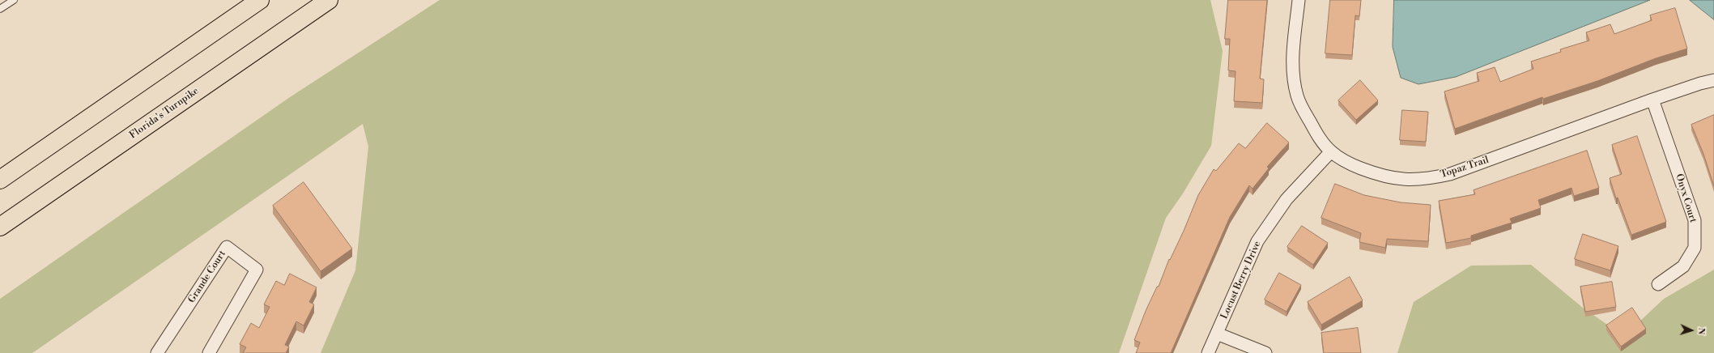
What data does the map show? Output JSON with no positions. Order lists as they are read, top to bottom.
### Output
{
  "streets": {
    "highway": ["Florida's Turnpike"],
    "street": [
      "Topaz Trail",
      "Onyx Court",
      "Grande Court",
      "Locust Berry Drive"
    ]
  },
  "crossings": [
    ["Topaz Trail", "Onyx Court"],
    ["Topaz Trail", "Locust Berry Drive"]
  ],
  "north": "right"
}
